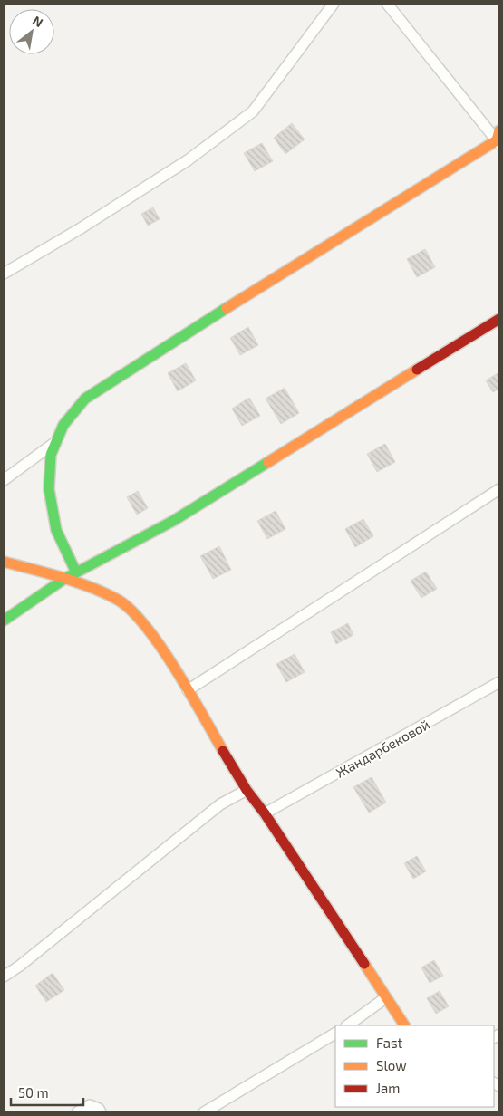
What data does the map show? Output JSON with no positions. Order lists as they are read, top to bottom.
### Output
{
  "streets": {
    "street": ["Жандарбековой"]
  },
  "legend": ["Fast", "Slow", "Jam"],
  "scale_bar": "50 m",
  "north": "top right"
}
